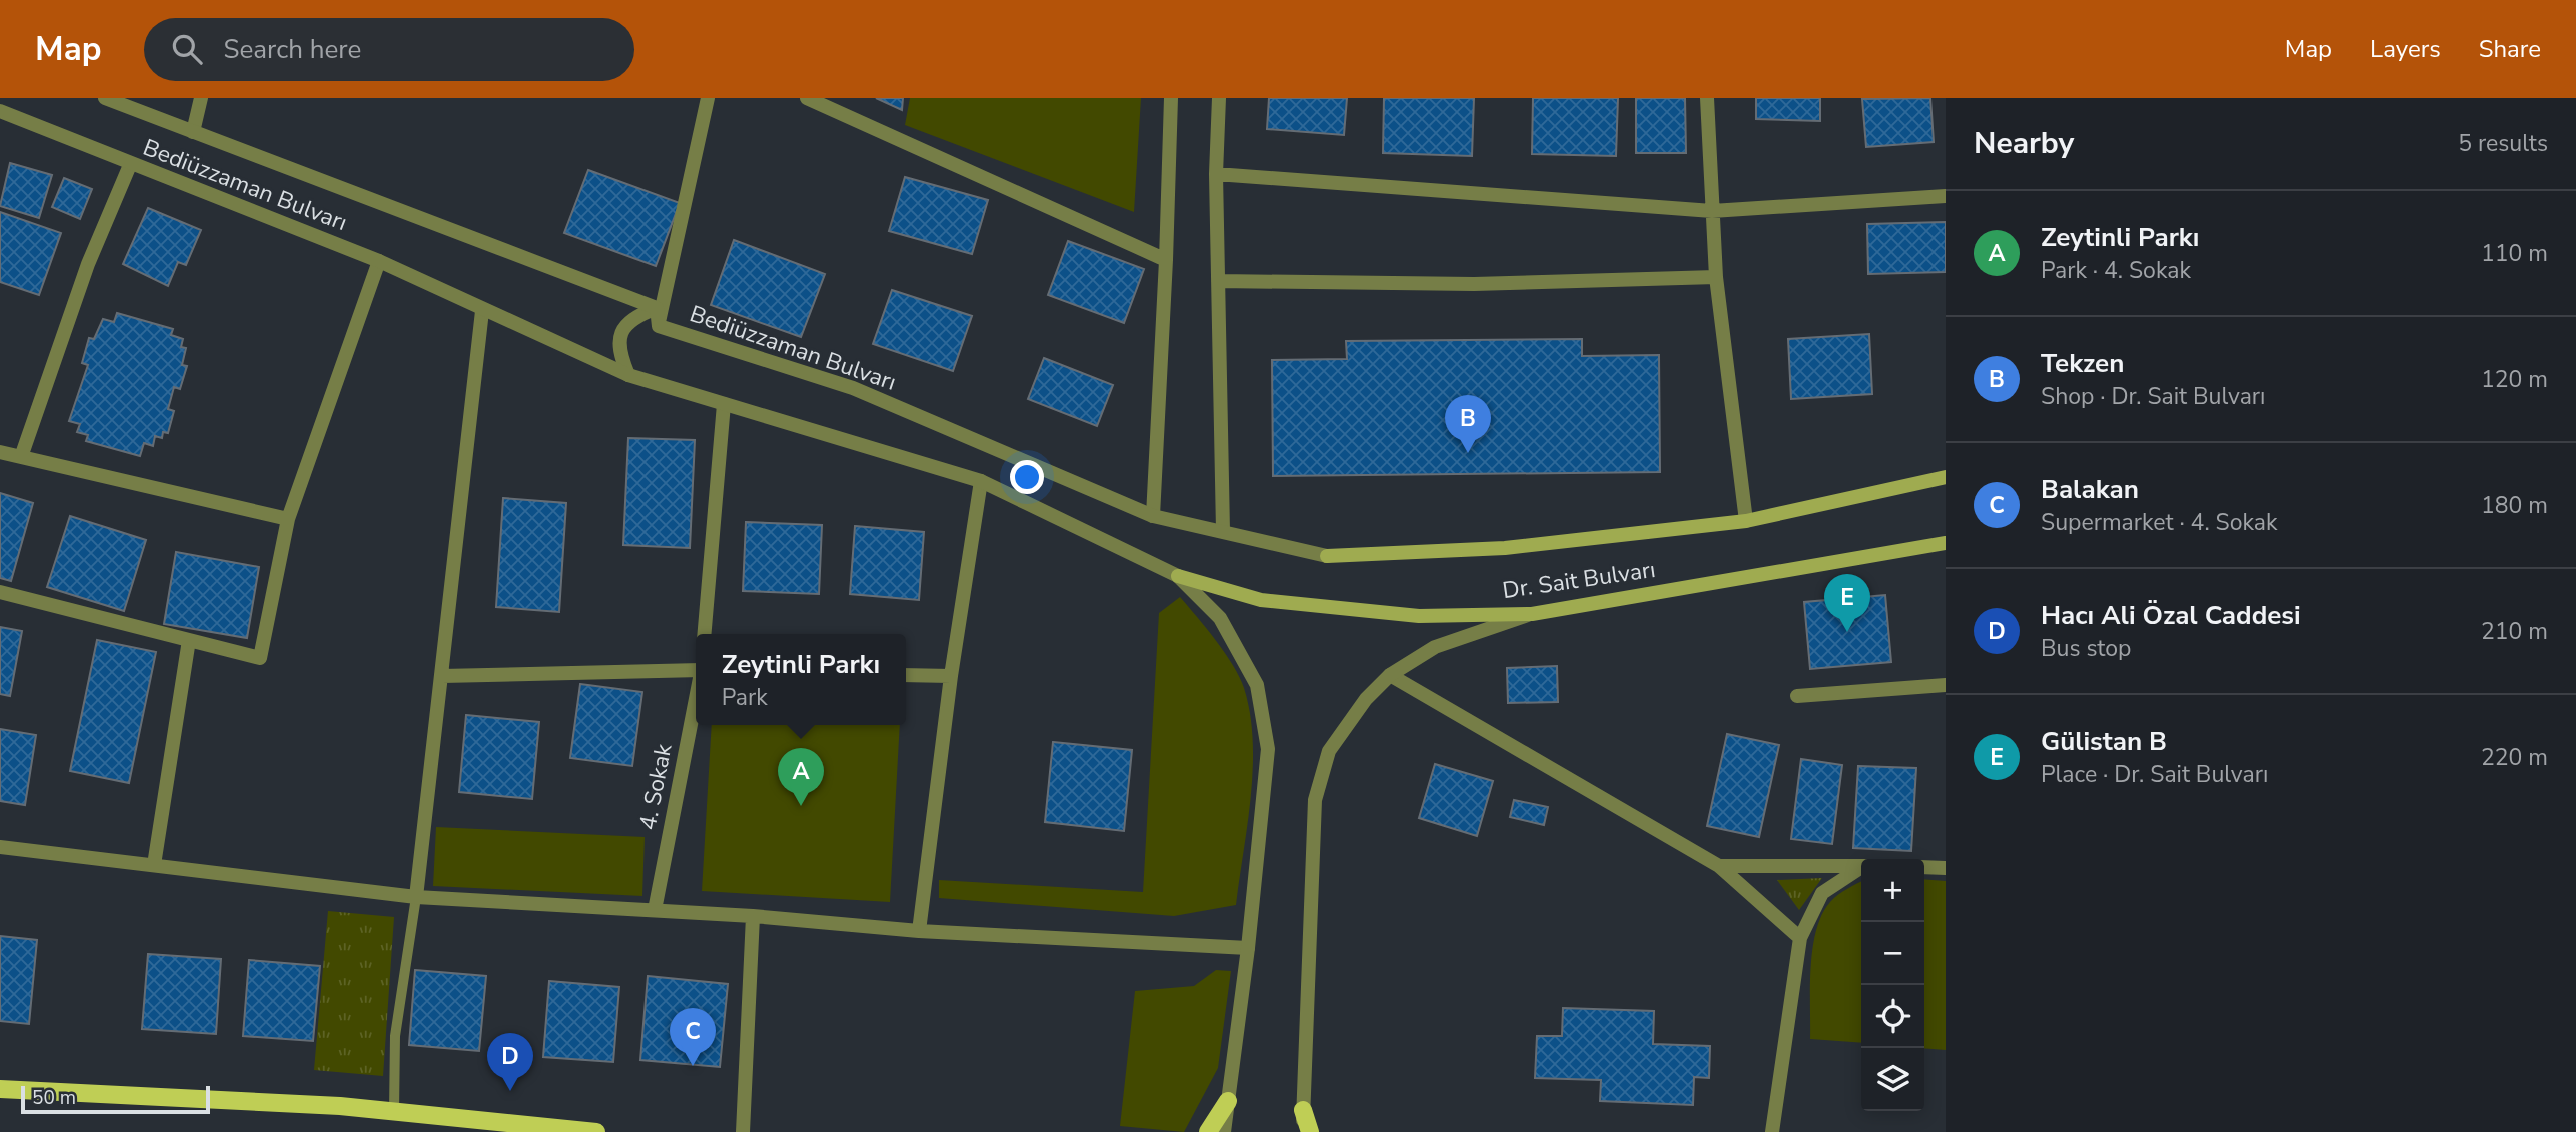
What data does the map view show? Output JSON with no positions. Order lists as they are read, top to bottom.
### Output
{
  "streets": {
    "main road": ["Dr. Sait Bulvarı"],
    "street": ["Bediüzzaman Bulvarı", "4. Sokak"]
  },
  "crossings": [
    ["Bediüzzaman Bulvarı", "Dr. Sait Bulvarı"]
  ],
  "scale_bar": "50 m",
  "page": {
    "header": "Map",
    "search": "Search here",
    "nav": ["Map", "Layers", "Share"],
    "heading": ["Nearby", "5 results"],
    "list": [
      {
        "mark": "A",
        "name": "Zeytinli Parkı",
        "note": "Park · 4. Sokak",
        "value": "110 m"
      },
      {
        "mark": "B",
        "name": "Tekzen",
        "note": "Shop · Dr. Sait Bulvarı",
        "value": "120 m"
      },
      {
        "mark": "C",
        "name": "Balakan",
        "note": "Supermarket · 4. Sokak",
        "value": "180 m"
      },
      {
        "mark": "D",
        "name": "Hacı Ali Özal Caddesi",
        "note": "Bus stop",
        "value": "210 m"
      },
      {
        "mark": "E",
        "name": "Gülistan B",
        "note": "Place · Dr. Sait Bulvarı",
        "value": "220 m"
      }
    ],
    "pins": [
      "B",
      "E",
      "A",
      "C",
      "D"
    ],
    "popup": ["Zeytinli Parkı", "Park"],
    "map_buttons": ["+", "−"],
    "scale": "50 m"
  }
}
